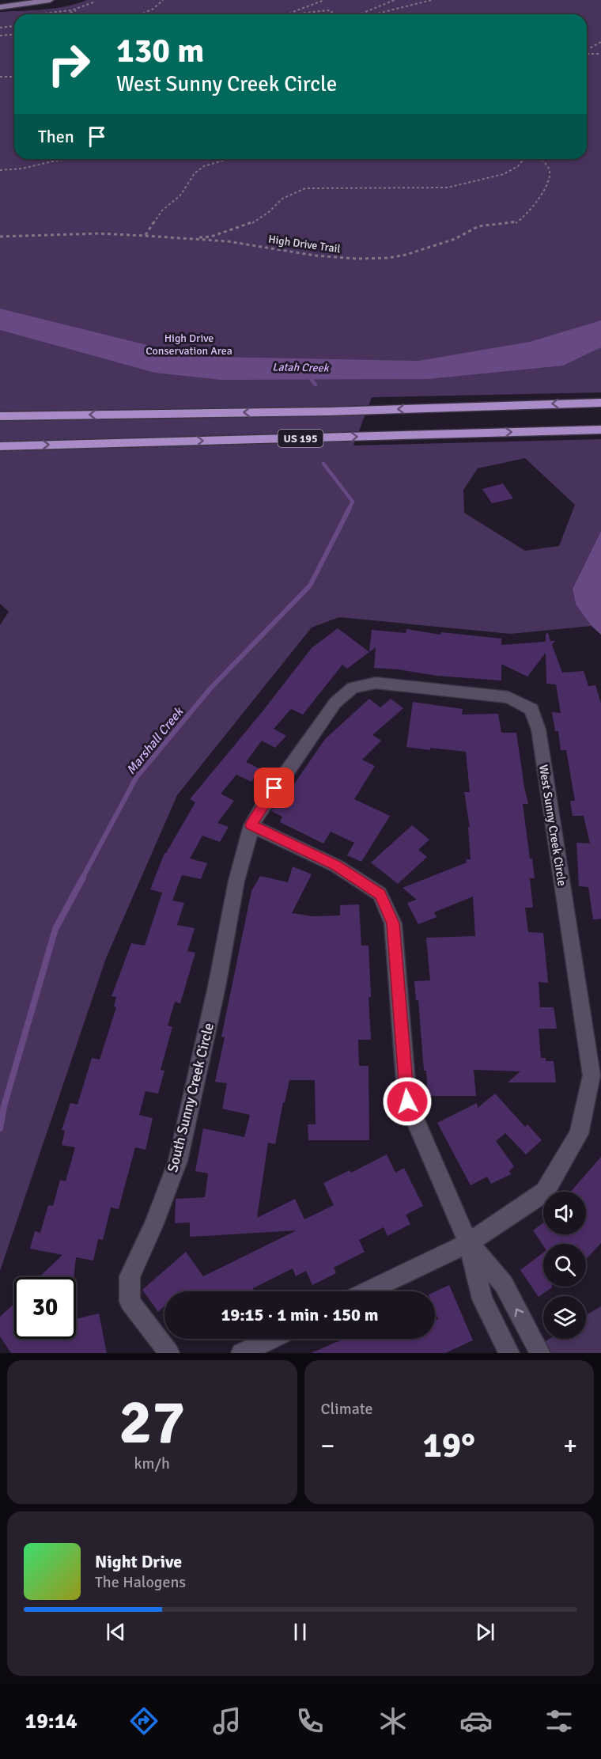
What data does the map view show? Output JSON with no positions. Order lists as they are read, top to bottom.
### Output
{
  "streets": {
    "highway": ["US 195"],
    "street": ["West Sunny Creek Circle", "South Sunny Creek Circle"],
    "path": ["High Drive Trail"]
  },
  "crossings": [
    ["West Sunny Creek Circle", "South Sunny Creek Circle"]
  ],
  "water": ["Latah Creek", "Marshall Creek"],
  "parks": ["High Drive Conservation Area"],
  "page": {
    "turn": ["130 m", "West Sunny Creek Circle"],
    "then": "Then",
    "limit": "30",
    "trip": "19:15 · 1 min · 150 m",
    "tile": [
      ["27", "km/h"],
      "Climate"
    ],
    "heat": ["−", "19°", "+"],
    "song": ["Night Drive", "The Halogens"],
    "tabs": "19:14"
  }
}
